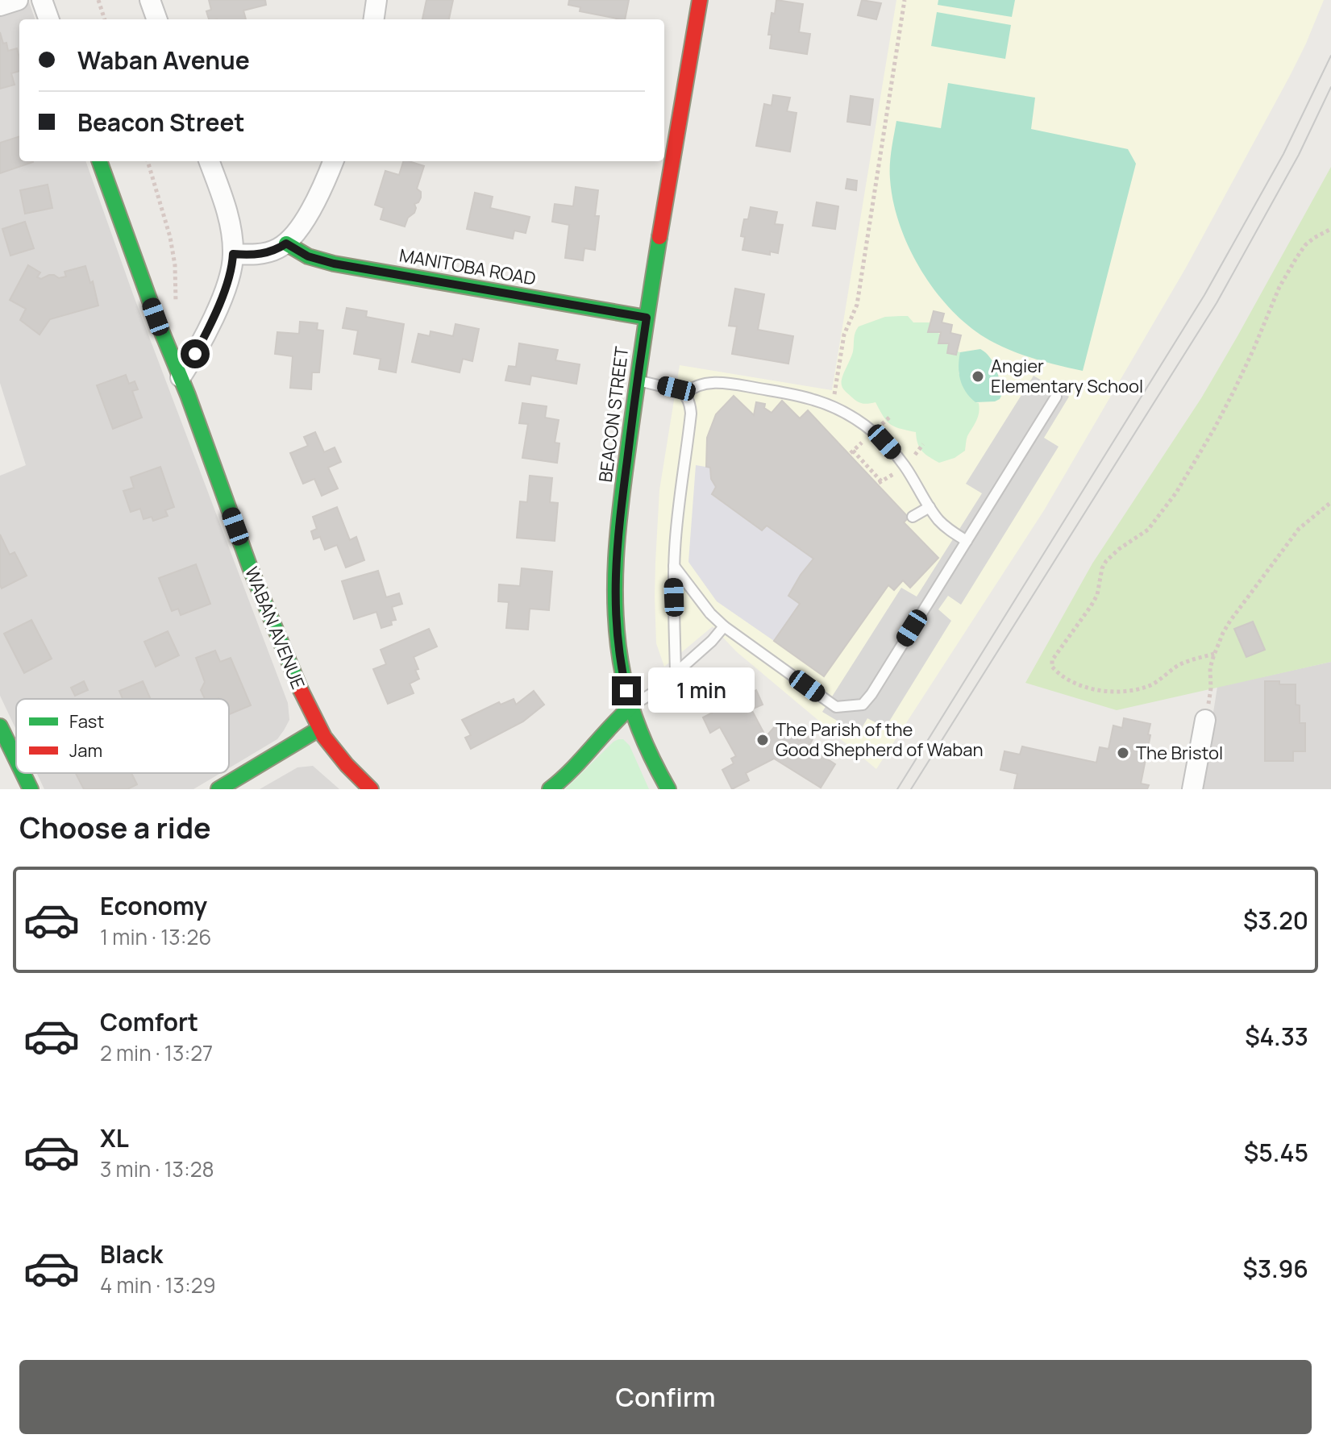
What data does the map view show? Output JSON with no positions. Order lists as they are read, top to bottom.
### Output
{
  "streets": {
    "street": ["MANITOBA ROAD", "BEACON STREET", "WABAN AVENUE"]
  },
  "crossings": [
    ["MANITOBA ROAD", "BEACON STREET"]
  ],
  "places": ["Angier Elementary School", "The Parish of the Good Shepherd of Waban", "The Bristol"],
  "legend": ["Fast", "Jam"],
  "page": {
    "banner": ["Waban Avenue", "Beacon Street"],
    "bubble": "1 min",
    "heading": "Choose a ride",
    "list": [
      {
        "name": "Economy",
        "note": "1 min · 13:26",
        "value": "$3.20"
      },
      {
        "name": "Comfort",
        "note": "2 min · 13:27",
        "value": "$4.33"
      },
      {
        "name": "XL",
        "note": "3 min · 13:28",
        "value": "$5.45"
      },
      {
        "name": "Black",
        "note": "4 min · 13:29",
        "value": "$3.96"
      }
    ],
    "buttons": "Confirm"
  }
}
